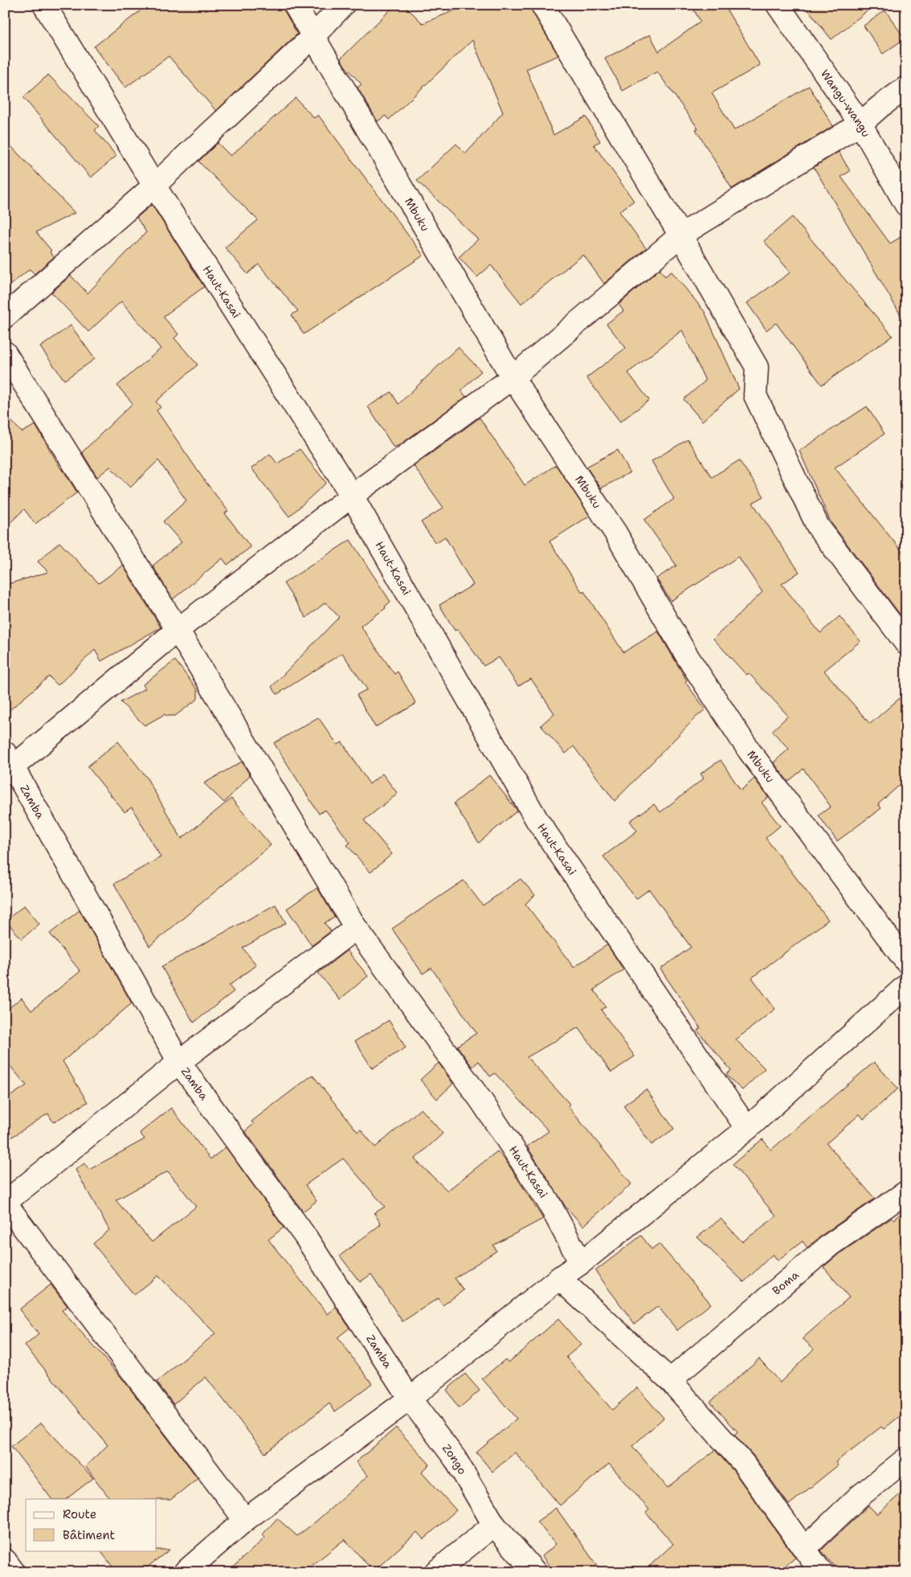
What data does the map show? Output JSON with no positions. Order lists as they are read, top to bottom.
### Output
{
  "streets": {
    "street": [
      "Wangu-wangu",
      "Mbuku",
      "Haut-Kasai",
      "Zamba",
      "Boma",
      "Zongo"
    ]
  },
  "crossings": [
    ["Zamba", "Zongo"]
  ],
  "legend": ["Route", "Bâtiment"]
}
